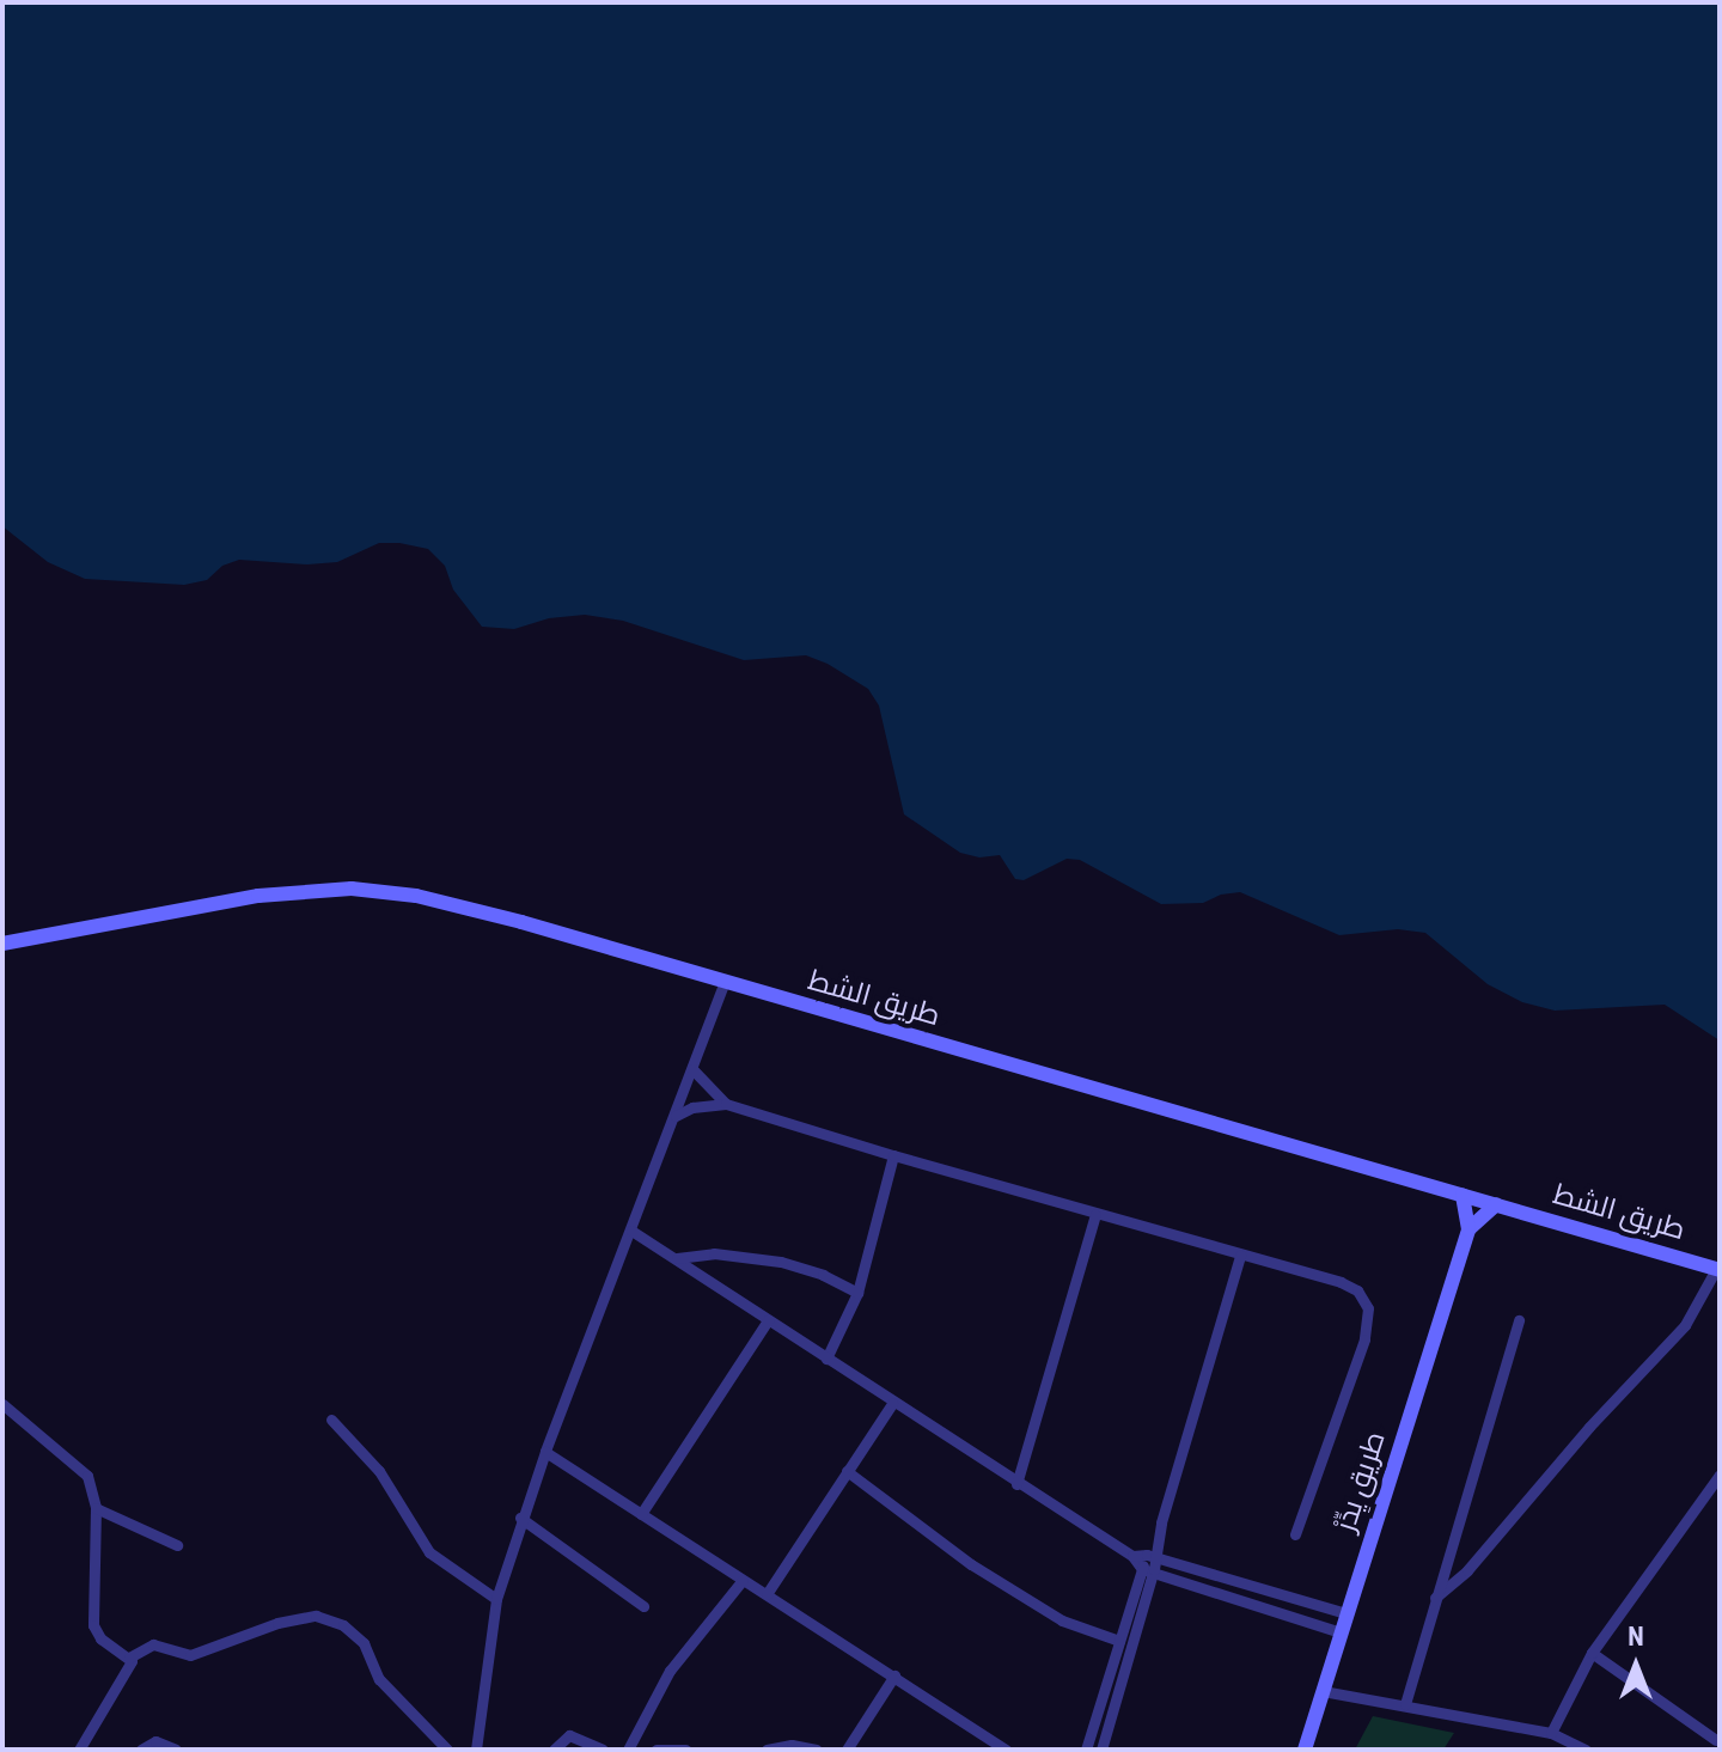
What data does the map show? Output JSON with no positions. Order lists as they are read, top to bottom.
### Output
{
  "streets": {
    "main road": ["طريق الشط", "طريق يِدِّرْ"]
  },
  "crossings": [
    ["طريق الشط", "طريق يِدِّرْ"]
  ],
  "north": "top"
}
